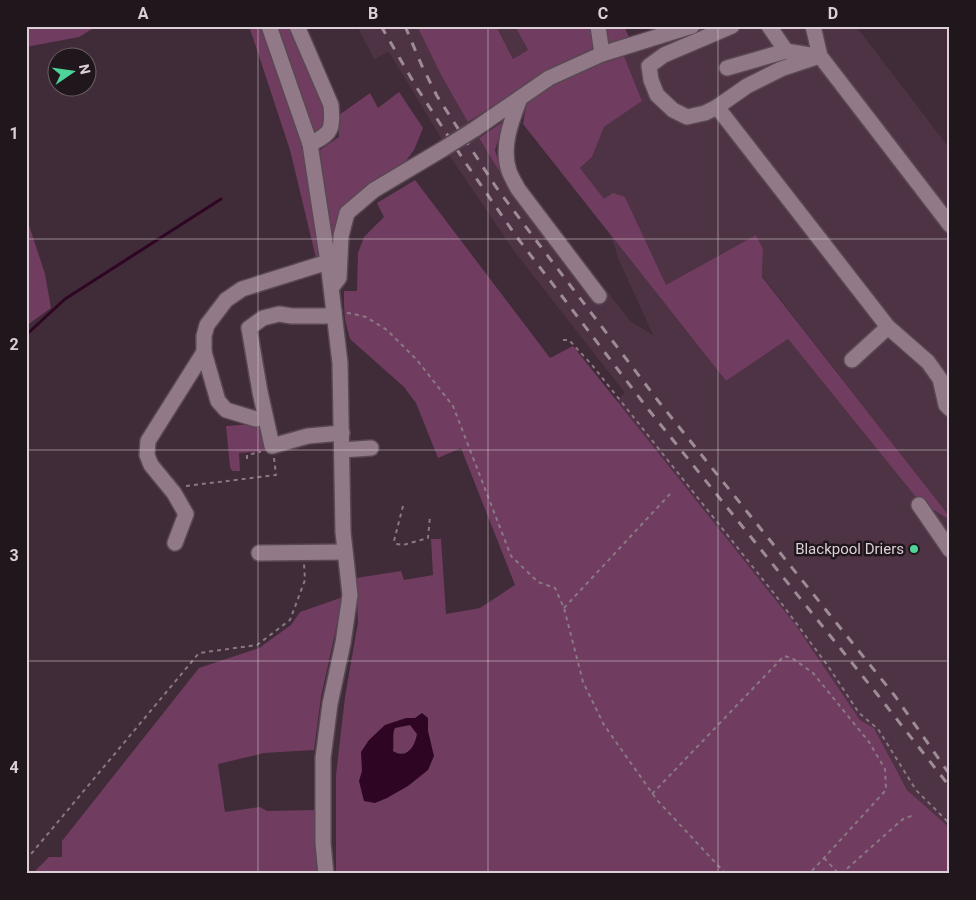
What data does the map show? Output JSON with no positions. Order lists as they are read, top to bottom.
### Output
{
  "places": ["Blackpool Driers"],
  "north": "right",
  "grid": {
    "columns": [
      "A",
      "B",
      "C",
      "D"
    ],
    "rows": [
      "1",
      "2",
      "3",
      "4"
    ]
  }
}
